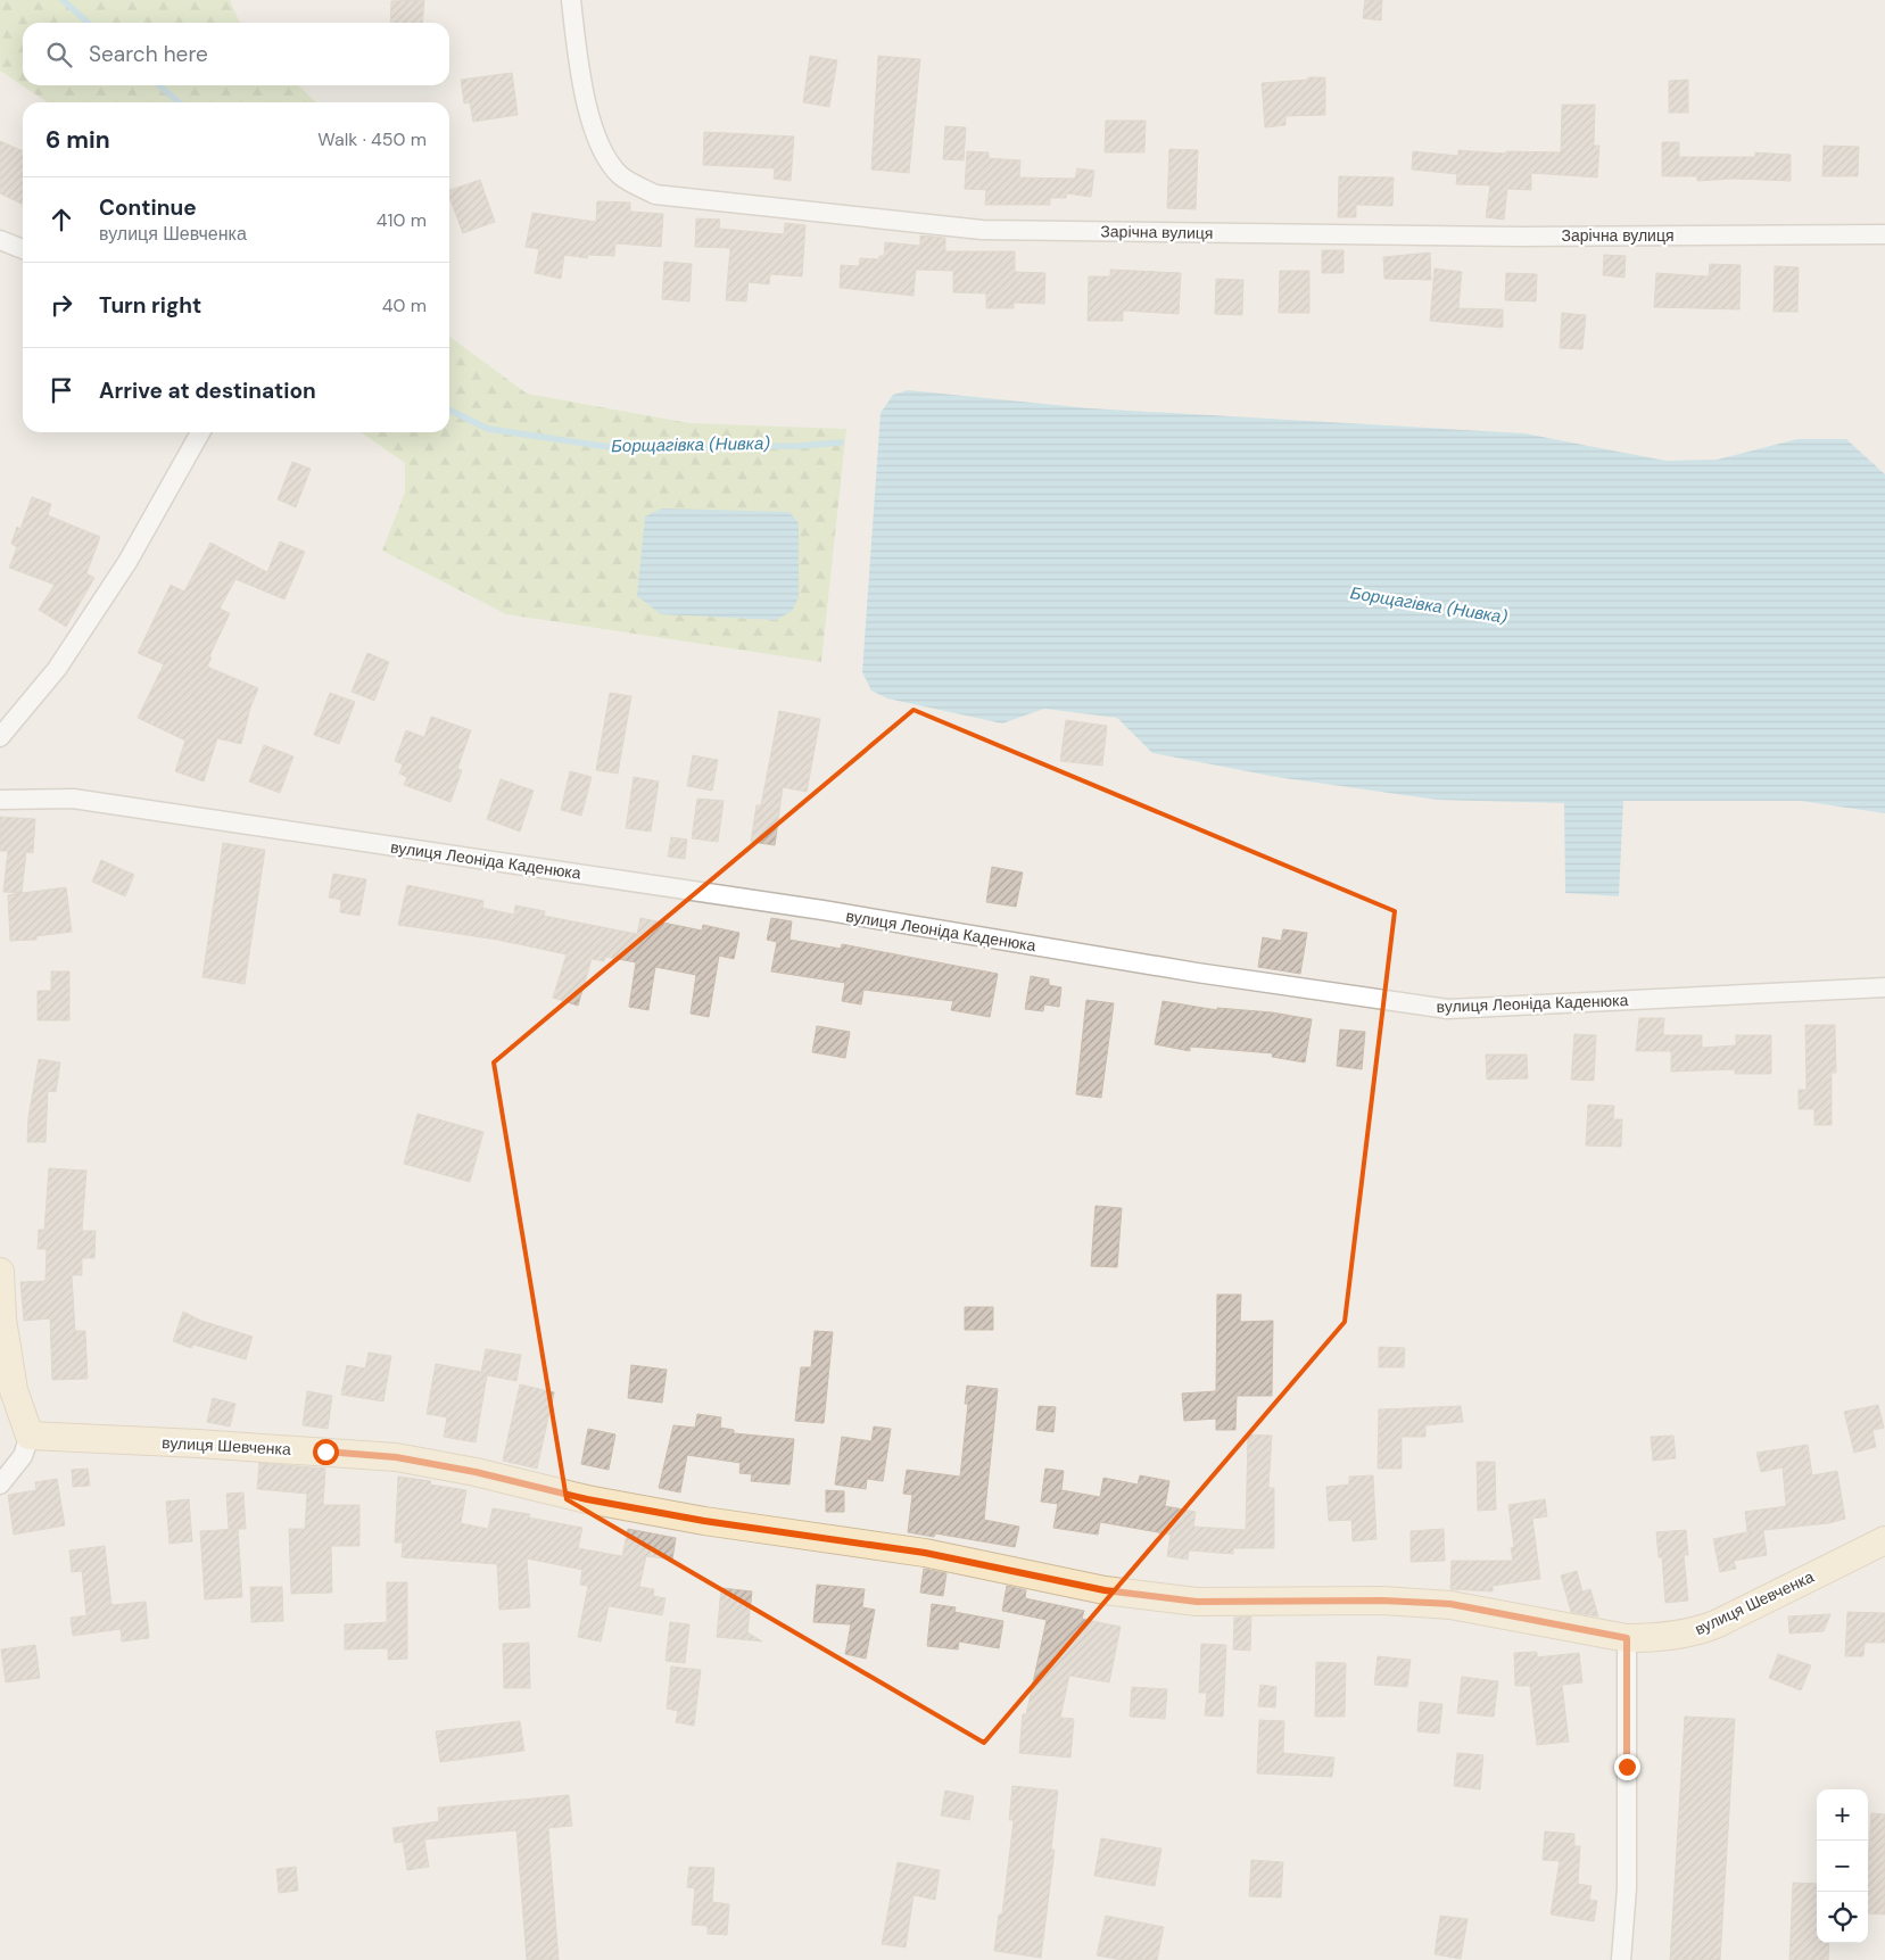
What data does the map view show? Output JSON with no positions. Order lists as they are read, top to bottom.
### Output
{
  "streets": {
    "street": ["Зарічна вулиця", "вулиця Леоніда Каденюка", "вулиця Шевченка"]
  },
  "water": ["Борщагівка (Нивка)"],
  "page": {
    "search": "Search here",
    "heading": ["6 min", "Walk · 450 m"],
    "list": [
      ["Continue", "вулиця Шевченка", "410 m"],
      ["Turn right", "40 m"],
      "Arrive at destination"
    ],
    "map_buttons": ["+", "−"]
  }
}
